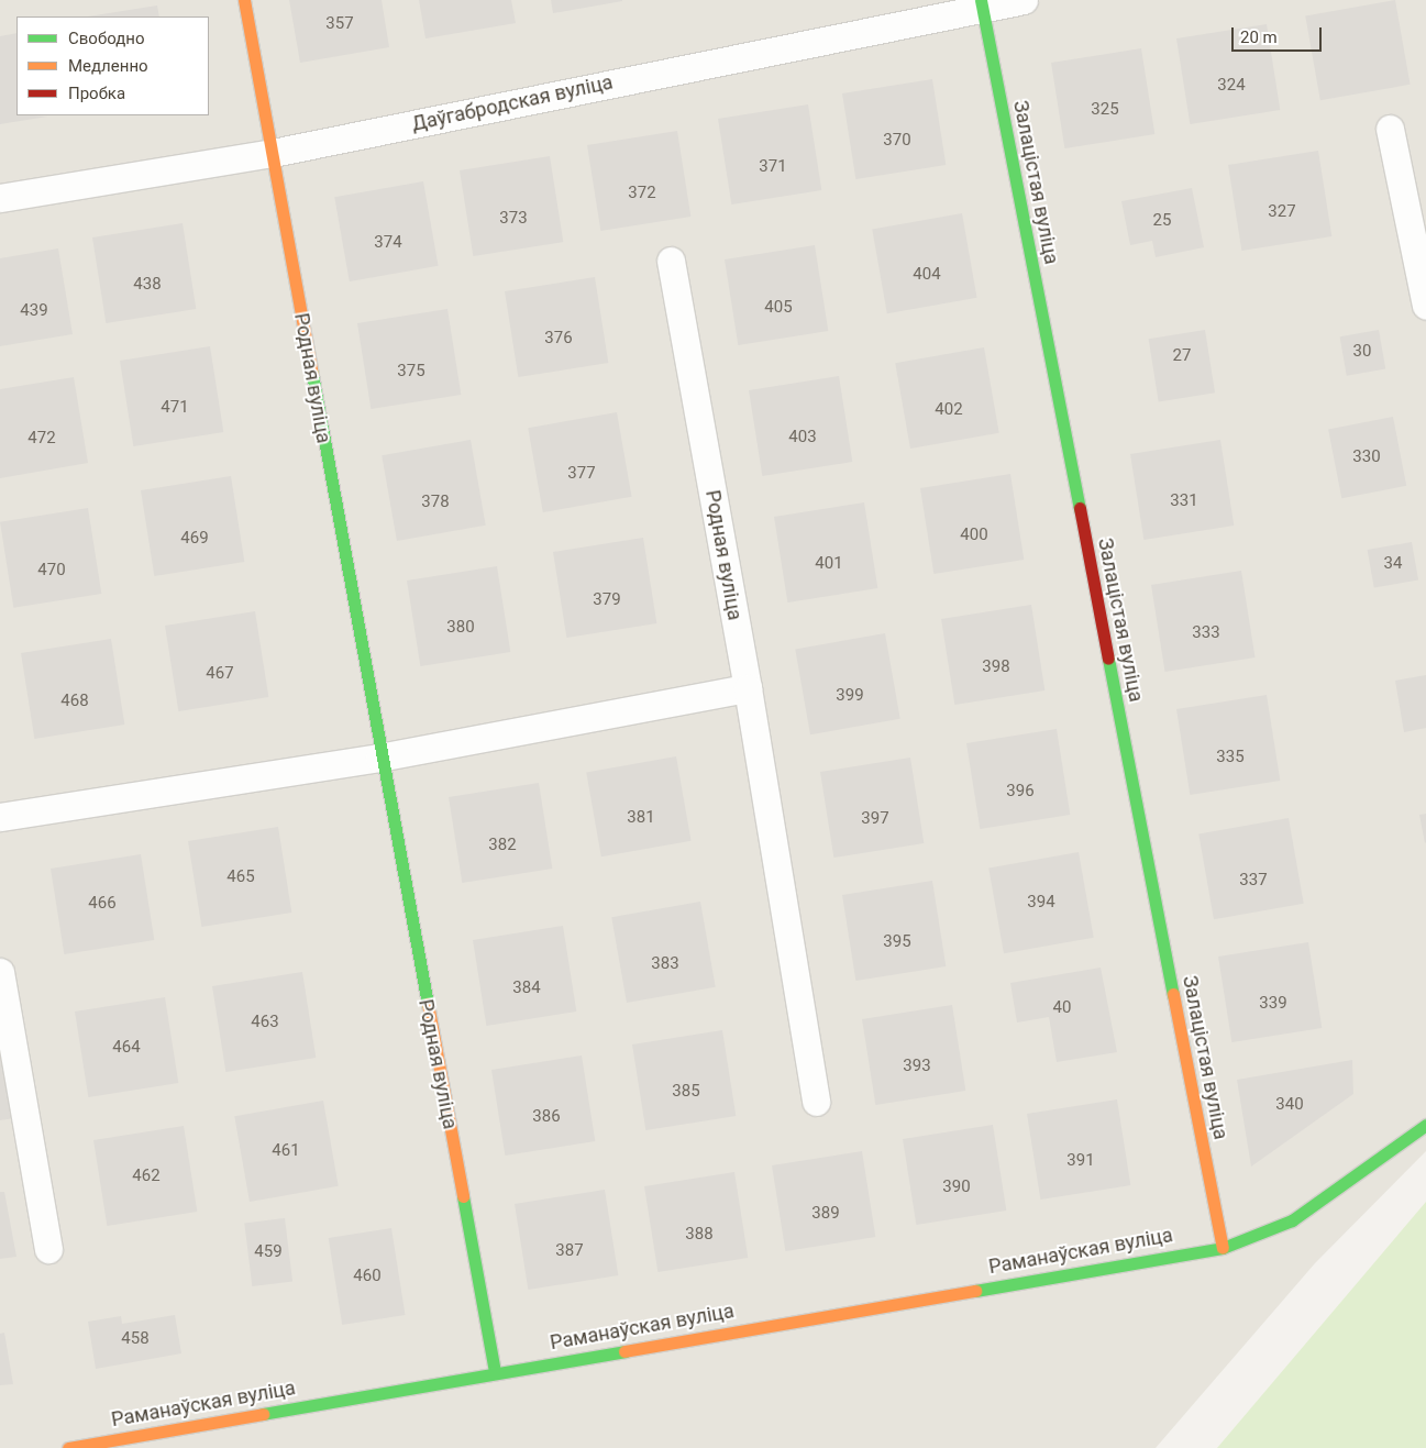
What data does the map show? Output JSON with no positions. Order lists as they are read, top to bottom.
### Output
{
  "streets": {
    "street": [
      "Даўгабродская вуліца",
      "Залацістая вуліца",
      "Родная вуліца",
      "Раманаўская вуліца"
    ]
  },
  "crossings": [
    ["Даўгабродская вуліца", "Залацістая вуліца"],
    ["Даўгабродская вуліца", "Родная вуліца"],
    ["Залацістая вуліца", "Раманаўская вуліца"],
    ["Родная вуліца", "Раманаўская вуліца"]
  ],
  "house_numbers": [
    "357",
    "324",
    "325",
    "370",
    "371",
    "372",
    "327",
    "373",
    "25",
    "374",
    "404",
    "438",
    "405",
    "439",
    "376",
    "30",
    "27",
    "375",
    "471",
    "402",
    "403",
    "472",
    "330",
    "377",
    "331",
    "378",
    "400",
    "469",
    "401",
    "34",
    "470",
    "379",
    "380",
    "333",
    "398",
    "467",
    "399",
    "468",
    "335",
    "396",
    "381",
    "397",
    "382",
    "465",
    "337",
    "394",
    "466",
    "395",
    "383",
    "384",
    "339",
    "40",
    "463",
    "464",
    "393",
    "385",
    "340",
    "386",
    "461",
    "391",
    "462",
    "390",
    "389",
    "388",
    "387",
    "459",
    "460",
    "458"
  ],
  "legend": ["Свободно", "Медленно", "Пробка"],
  "scale_bar": "20 m"
}
